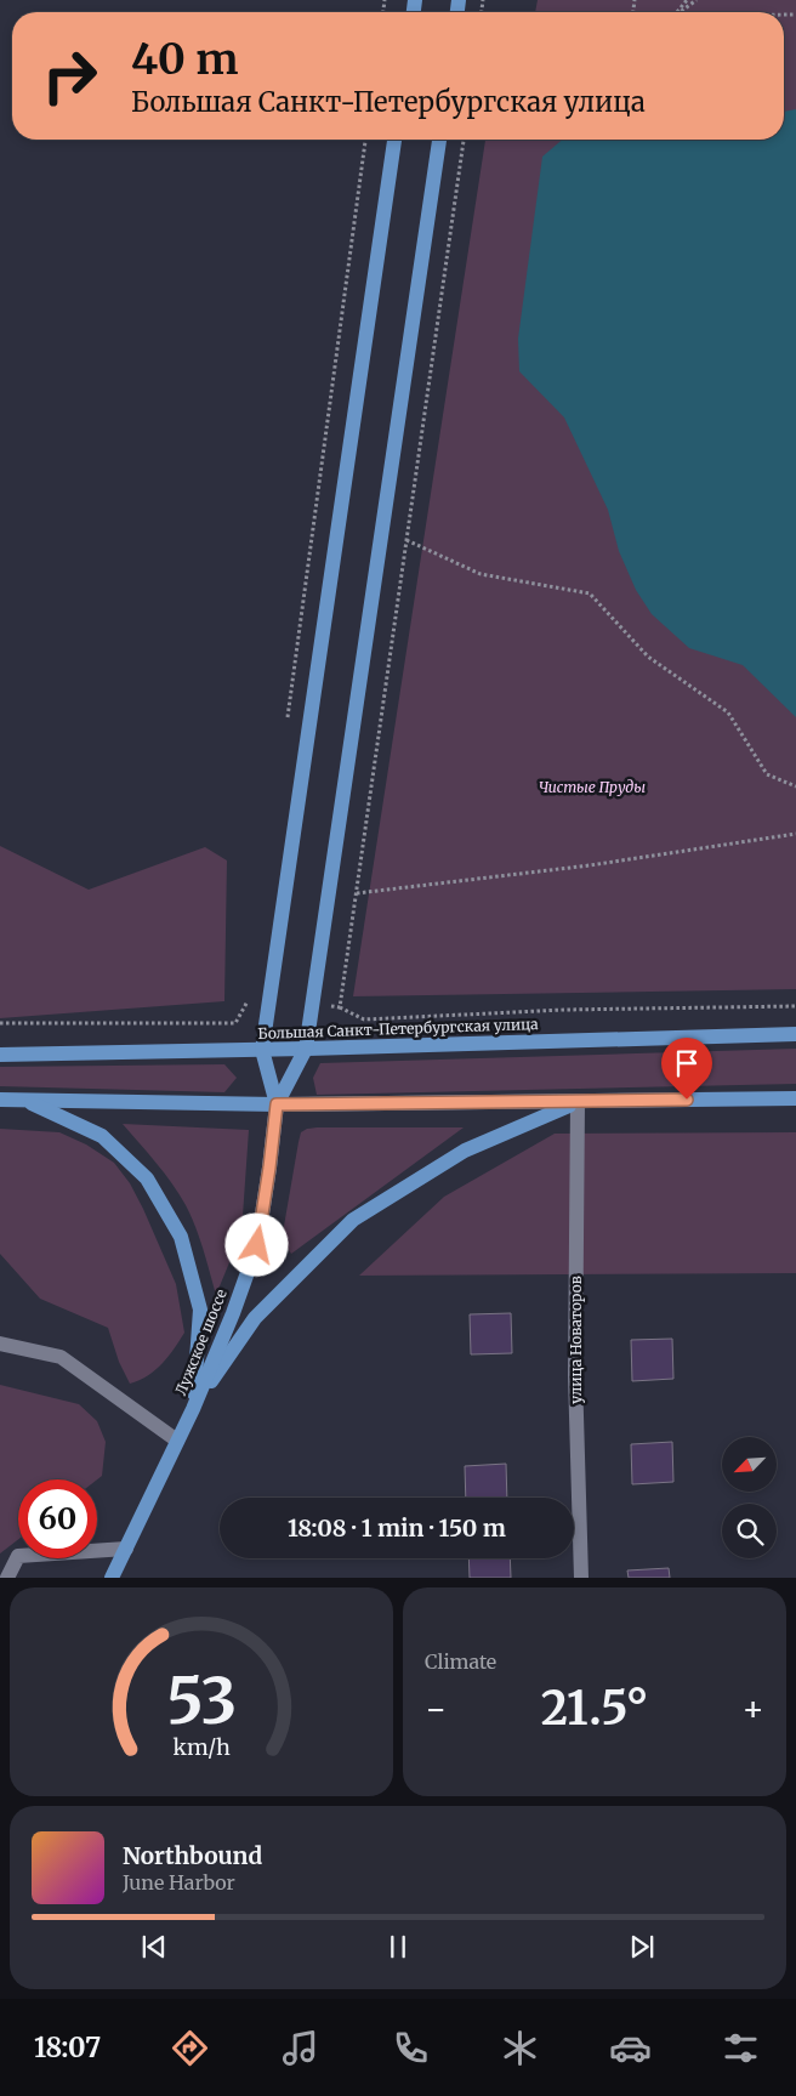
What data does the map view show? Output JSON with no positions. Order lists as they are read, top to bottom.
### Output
{
  "streets": {
    "main road": ["Большая Санкт-Петербургская улица", "Лужское шоссе"],
    "street": ["улица Новаторов"]
  },
  "crossings": [
    ["Большая Санкт-Петербургская улица", "Лужское шоссе"]
  ],
  "parks": ["Чистые Пруды"],
  "north": "bottom left",
  "page": {
    "turn": ["40 m", "Большая Санкт-Петербургская улица"],
    "limit": "60",
    "trip": "18:08 · 1 min · 150 m",
    "tile": "Climate",
    "heat": ["−", "21.5°", "+"],
    "song": ["Northbound", "June Harbor"],
    "tabs": "18:07",
    "gauge": ["53", "km/h"]
  }
}
